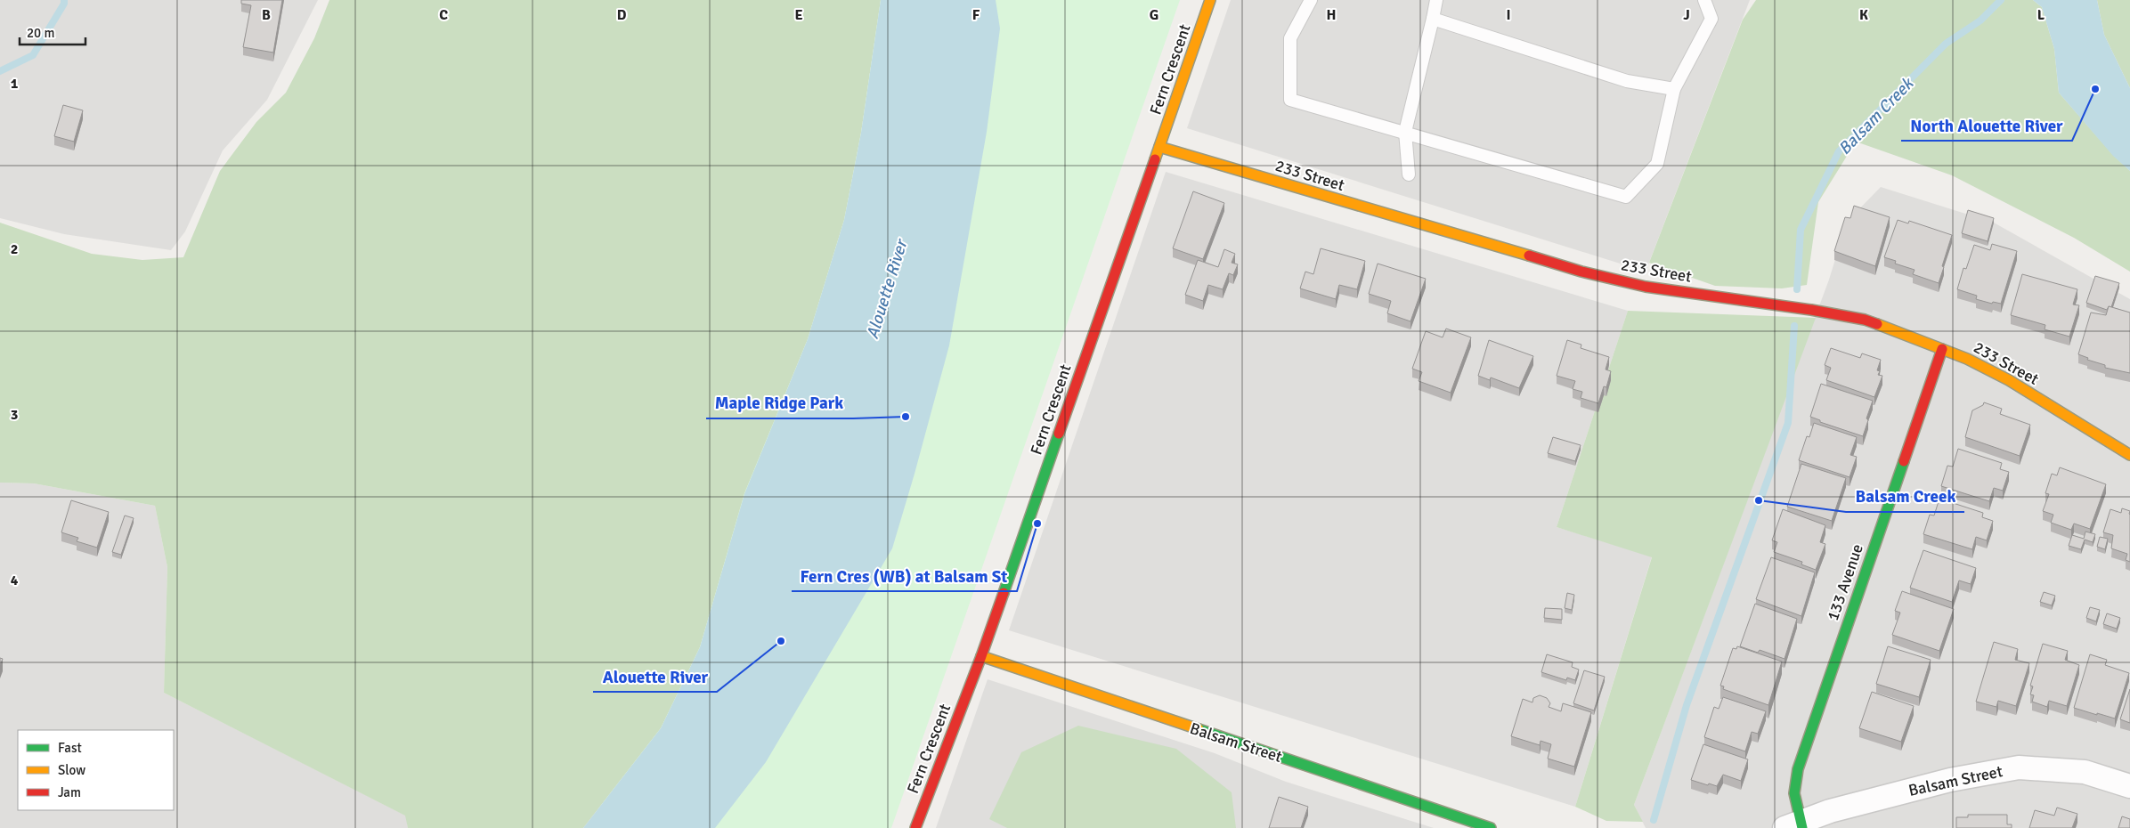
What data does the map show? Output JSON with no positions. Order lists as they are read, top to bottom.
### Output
{
  "streets": {
    "street": [
      "Fern Crescent",
      "233 Street",
      "133 Avenue",
      "Balsam Street"
    ]
  },
  "crossings": [
    ["Fern Crescent", "233 Street"],
    ["Fern Crescent", "Balsam Street"],
    ["233 Street", "133 Avenue"],
    ["133 Avenue", "Balsam Street"]
  ],
  "water": ["Balsam Creek", "Alouette River"],
  "places": [
    "North Alouette River",
    "Maple Ridge Park",
    "Balsam Creek",
    "Fern Cres (WB) at Balsam St",
    "Alouette River"
  ],
  "legend": ["Fast", "Slow", "Jam"],
  "scale_bar": "20 m",
  "grid": {
    "columns": [
      "B",
      "C",
      "D",
      "E",
      "F",
      "G",
      "H",
      "I",
      "J",
      "K",
      "L"
    ],
    "rows": [
      "1",
      "2",
      "3",
      "4"
    ]
  }
}
